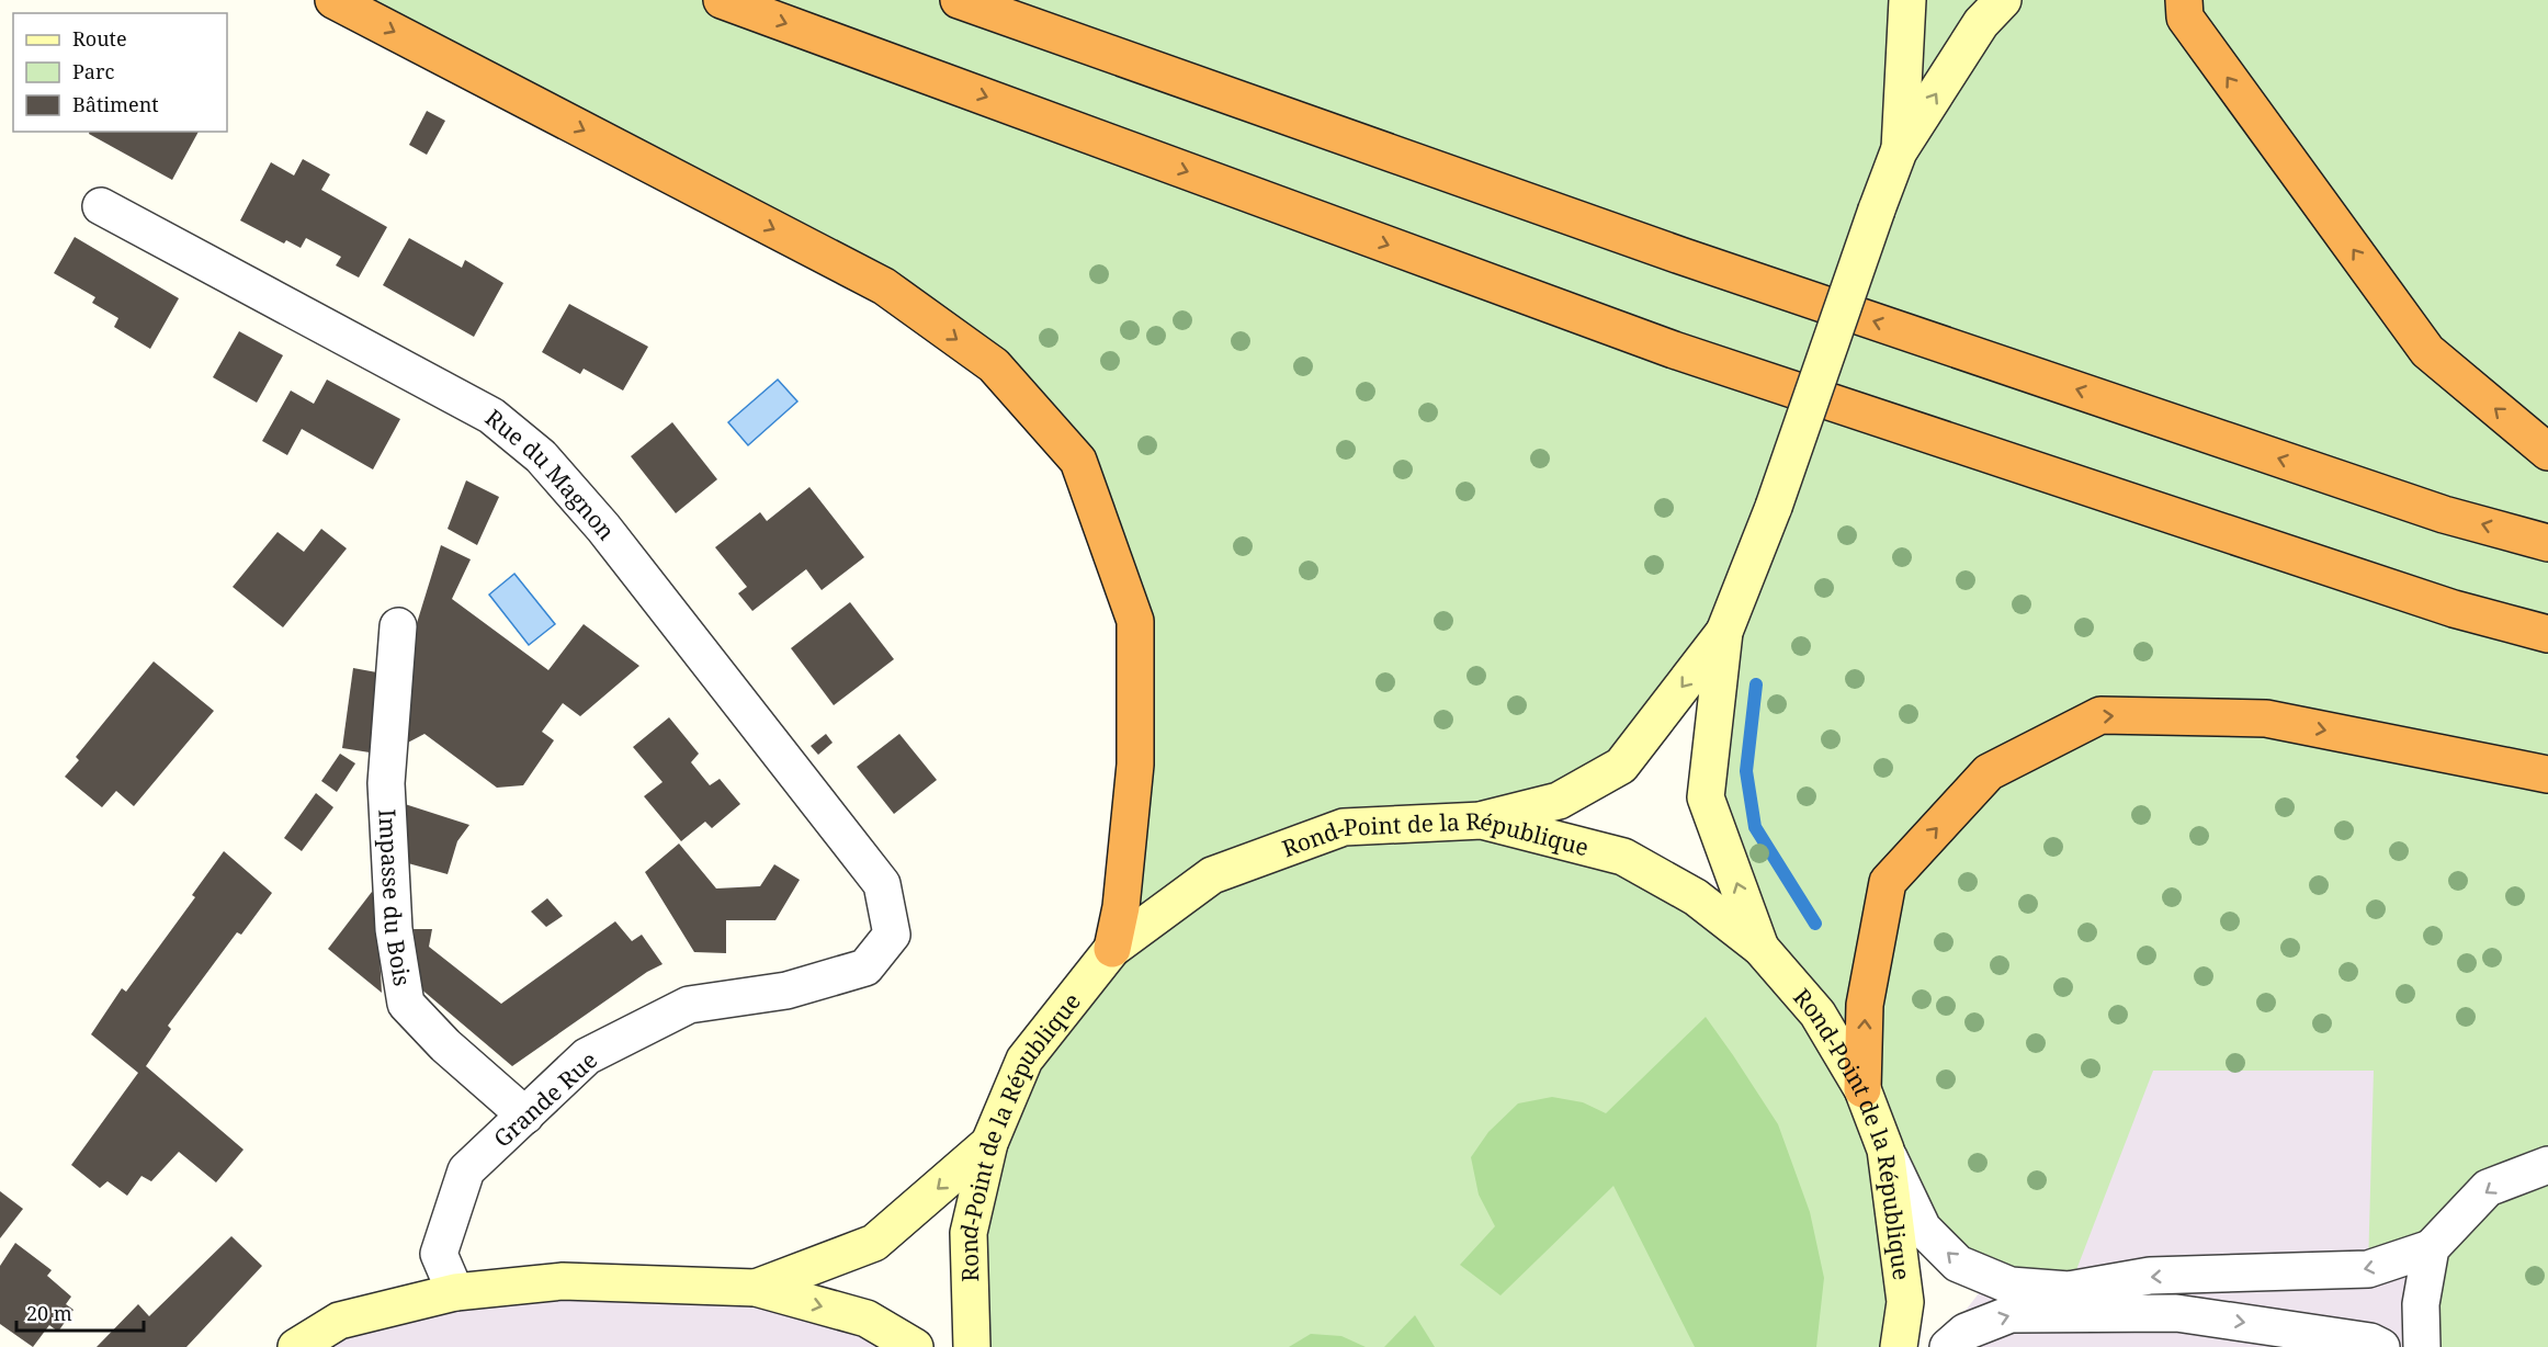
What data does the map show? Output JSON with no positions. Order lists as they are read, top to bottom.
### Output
{
  "streets": {
    "main road": ["Rond-Point de la République"],
    "street": ["Rue du Magnon", "Impasse du Bois", "Grande Rue"]
  },
  "crossings": [
    ["Rue du Magnon", "Grande Rue"],
    ["Impasse du Bois", "Grande Rue"]
  ],
  "legend": ["Route", "Parc", "Bâtiment"],
  "scale_bar": "20 m"
}
